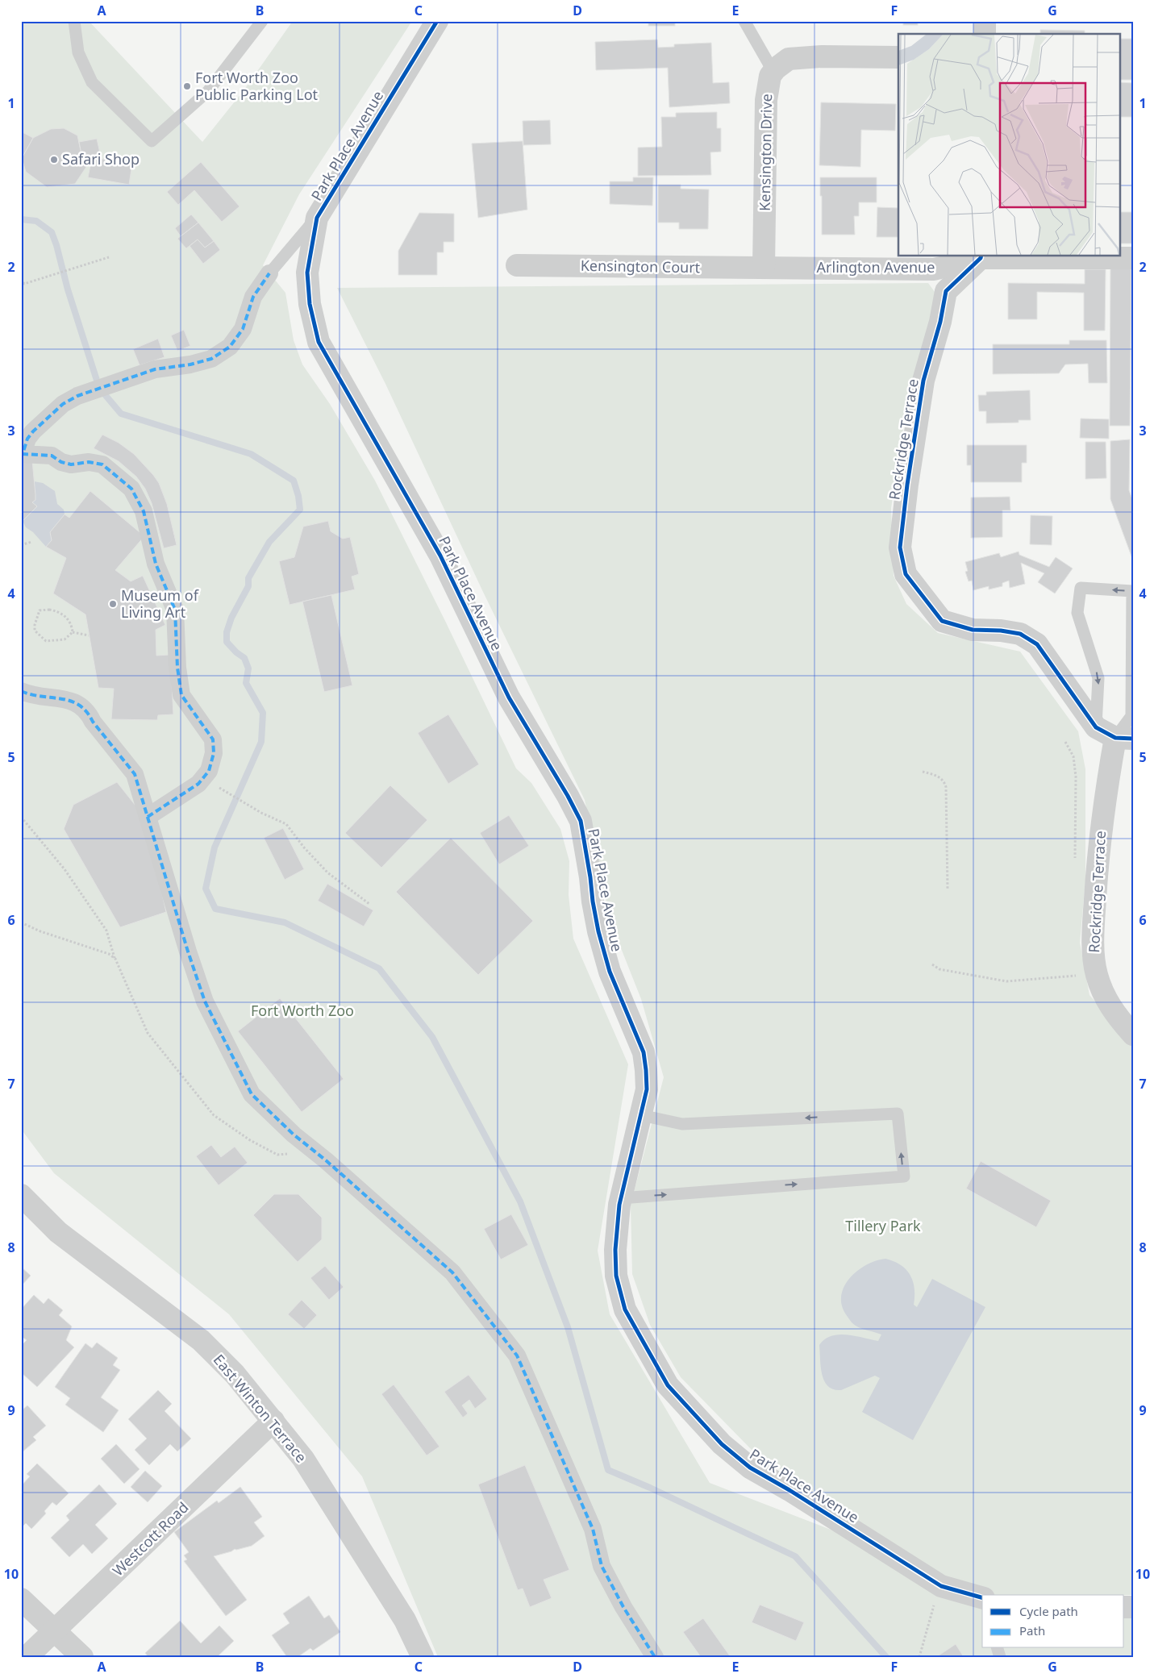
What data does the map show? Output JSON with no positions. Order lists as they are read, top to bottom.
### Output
{
  "streets": {
    "street": [
      "Park Place Avenue",
      "Kensington Drive",
      "Kensington Court",
      "Arlington Avenue",
      "Rockridge Terrace",
      "East Winton Terrace",
      "Westcott Road"
    ]
  },
  "crossings": [
    ["Kensington Drive", "Kensington Court"],
    ["Kensington Drive", "Arlington Avenue"],
    ["Kensington Court", "Arlington Avenue"],
    ["Arlington Avenue", "Rockridge Terrace"],
    ["East Winton Terrace", "Westcott Road"]
  ],
  "parks": ["Fort Worth Zoo", "Tillery Park"],
  "places": ["Fort Worth Zoo Public Parking Lot", "Safari Shop", "Museum of Living Art"],
  "legend": ["Cycle path", "Path"],
  "grid": {
    "columns": [
      "A",
      "B",
      "C",
      "D",
      "E",
      "F",
      "G"
    ],
    "rows": [
      "1",
      "2",
      "3",
      "4",
      "5",
      "6",
      "7",
      "8",
      "9",
      "10"
    ]
  }
}
